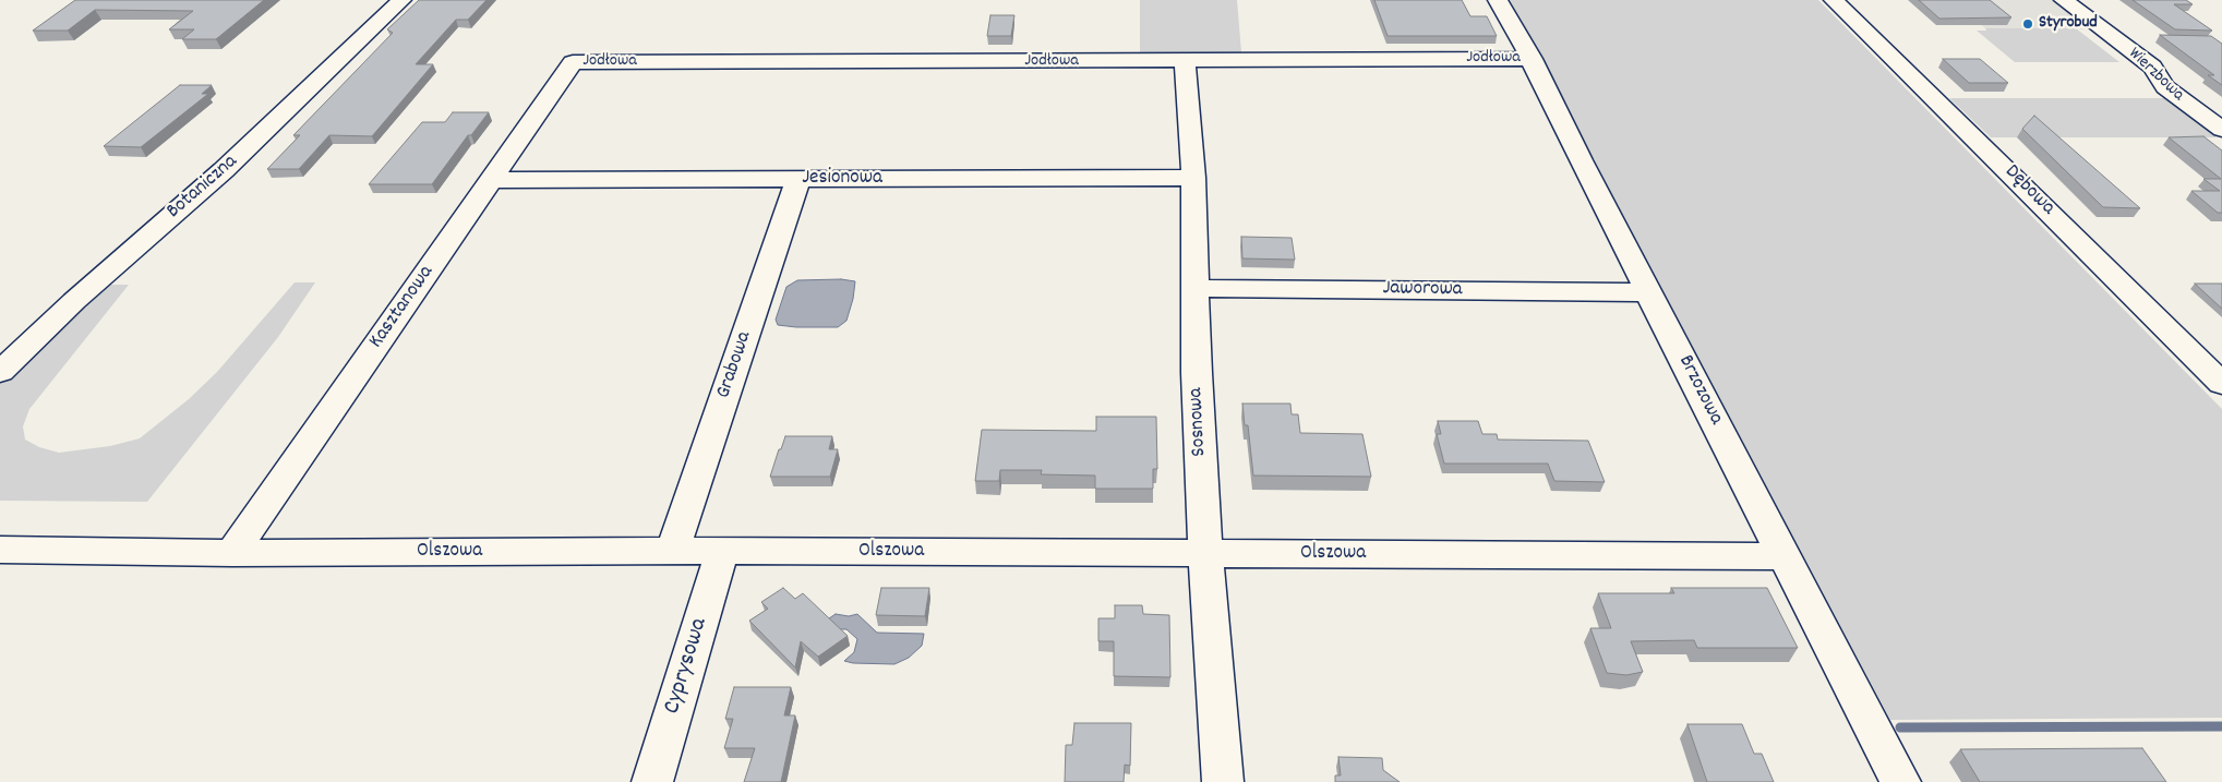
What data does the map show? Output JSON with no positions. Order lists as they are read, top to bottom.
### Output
{
  "streets": {
    "street": [
      "Jodłowa",
      "Wierzbowa",
      "Jesionowa",
      "Botaniczna",
      "Dębowa",
      "Jaworowa",
      "Kasztanowa",
      "Grabowa",
      "Brzozowa",
      "Sosnowa",
      "Olszowa",
      "Cyprysowa"
    ]
  },
  "crossings": [
    ["Jodłowa", "Kasztanowa"],
    ["Jodłowa", "Brzozowa"],
    ["Jodłowa", "Sosnowa"],
    ["Jesionowa", "Kasztanowa"],
    ["Jesionowa", "Grabowa"],
    ["Jesionowa", "Sosnowa"],
    ["Jaworowa", "Brzozowa"],
    ["Jaworowa", "Sosnowa"],
    ["Kasztanowa", "Olszowa"],
    ["Grabowa", "Olszowa"],
    ["Brzozowa", "Olszowa"],
    ["Sosnowa", "Olszowa"],
    ["Olszowa", "Cyprysowa"]
  ],
  "places": ["Styrobud"]
}
